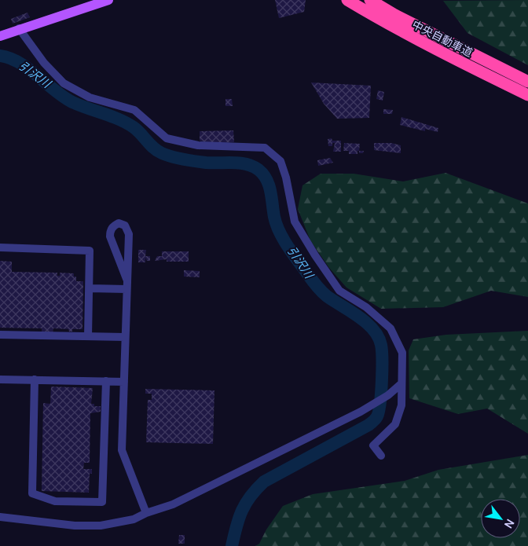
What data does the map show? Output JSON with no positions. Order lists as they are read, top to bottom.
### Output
{
  "streets": {
    "highway": ["中央自動車道"]
  },
  "water": ["引沢川"],
  "north": "bottom right"
}
